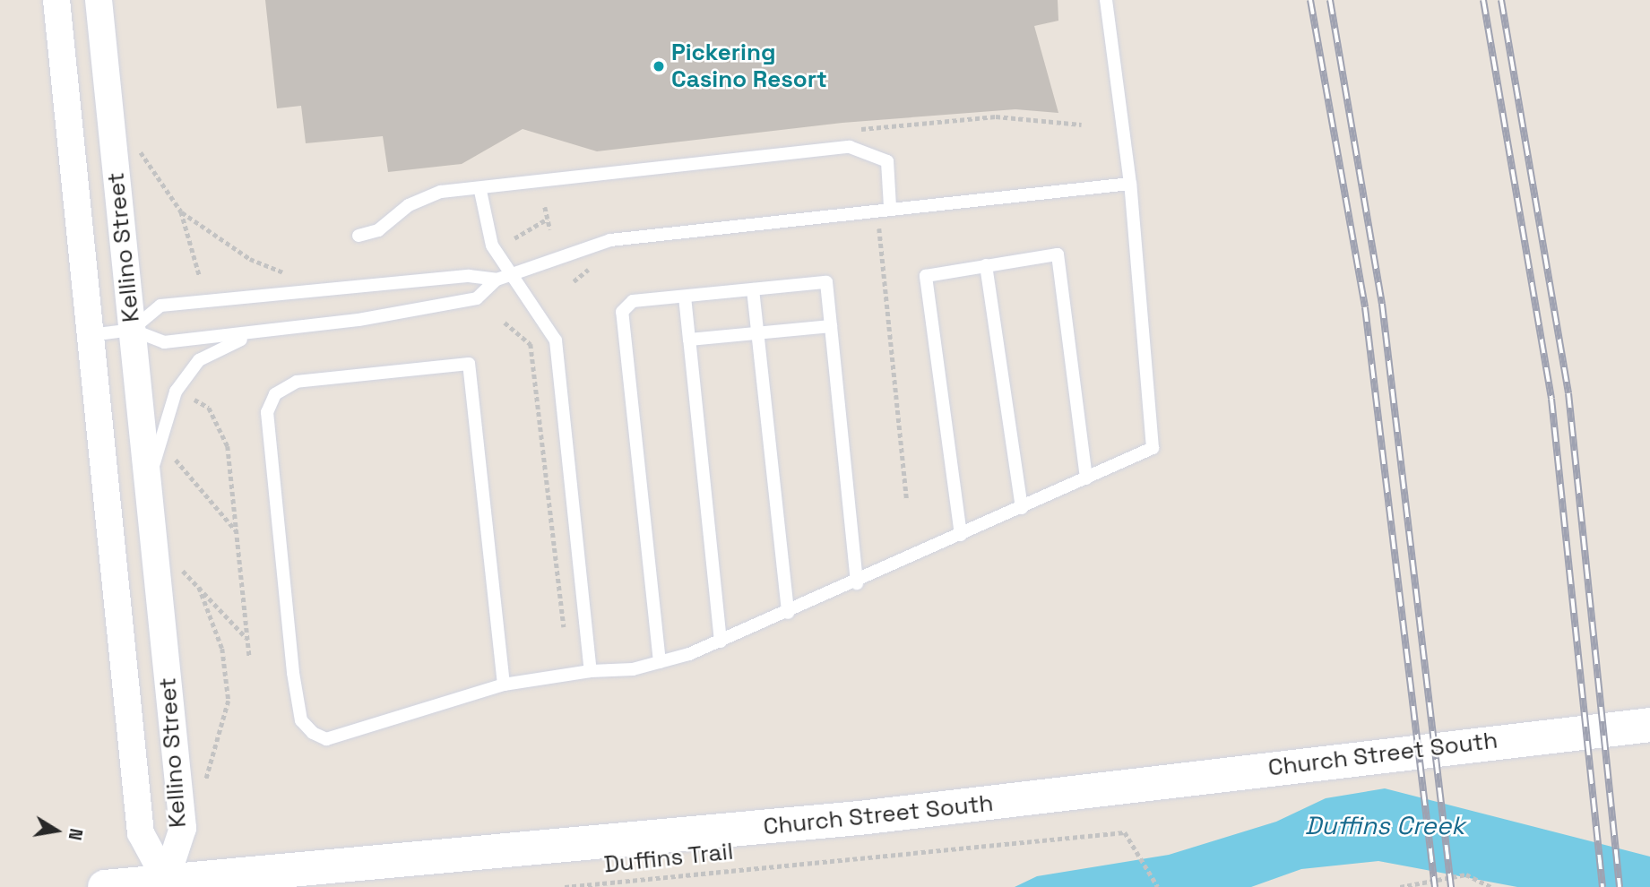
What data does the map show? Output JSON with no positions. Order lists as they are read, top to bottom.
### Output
{
  "streets": {
    "main road": ["Church Street South"],
    "street": ["Kellino Street"],
    "path": ["Duffins Trail"]
  },
  "crossings": [
    ["Kellino Street", "Church Street South"]
  ],
  "water": ["Duffins Creek"],
  "places": ["Pickering Casino Resort"],
  "north": "right"
}
